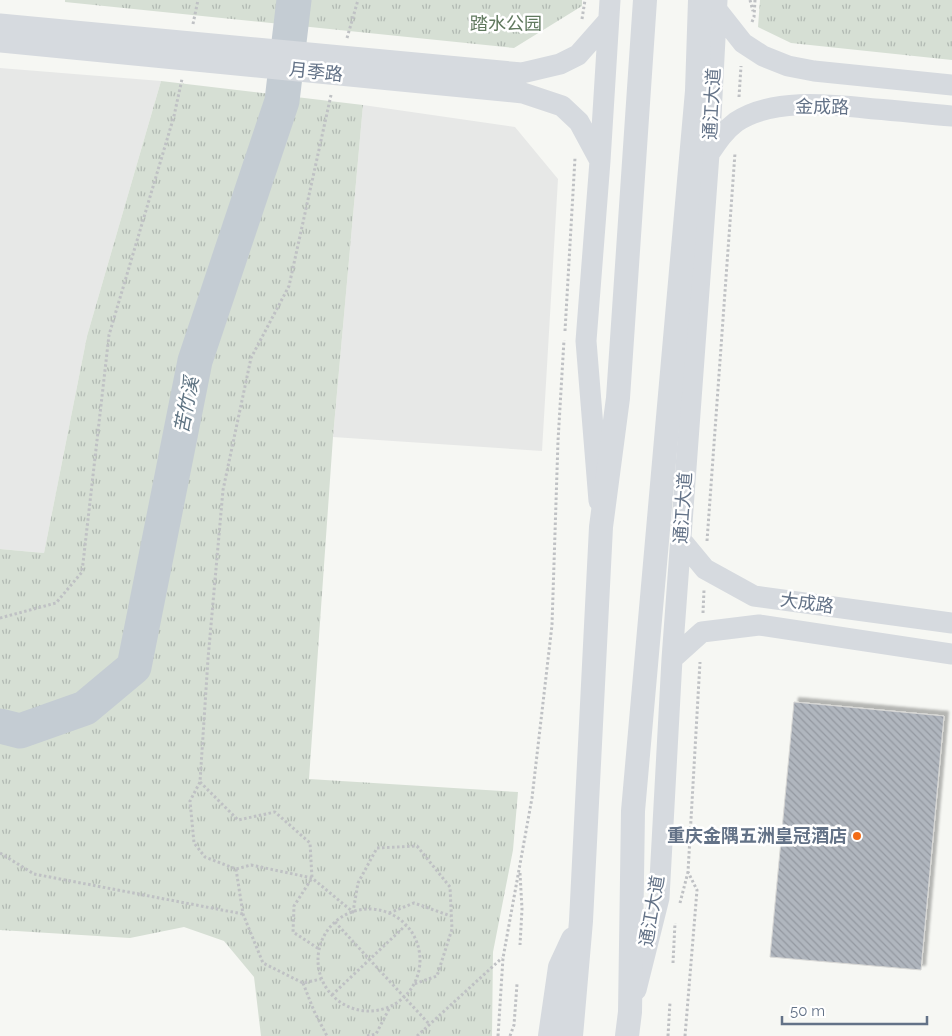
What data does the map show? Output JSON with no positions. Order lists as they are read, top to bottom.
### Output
{
  "streets": {
    "main road": ["通江大道"],
    "street": ["月季路", "金成路", "大成路"]
  },
  "crossings": [
    ["通江大道", "金成路"],
    ["通江大道", "大成路"]
  ],
  "water": ["苦竹溪"],
  "parks": ["踏水公园"],
  "places": ["重庆金隅五洲皇冠酒店"],
  "scale_bar": "50 m"
}
